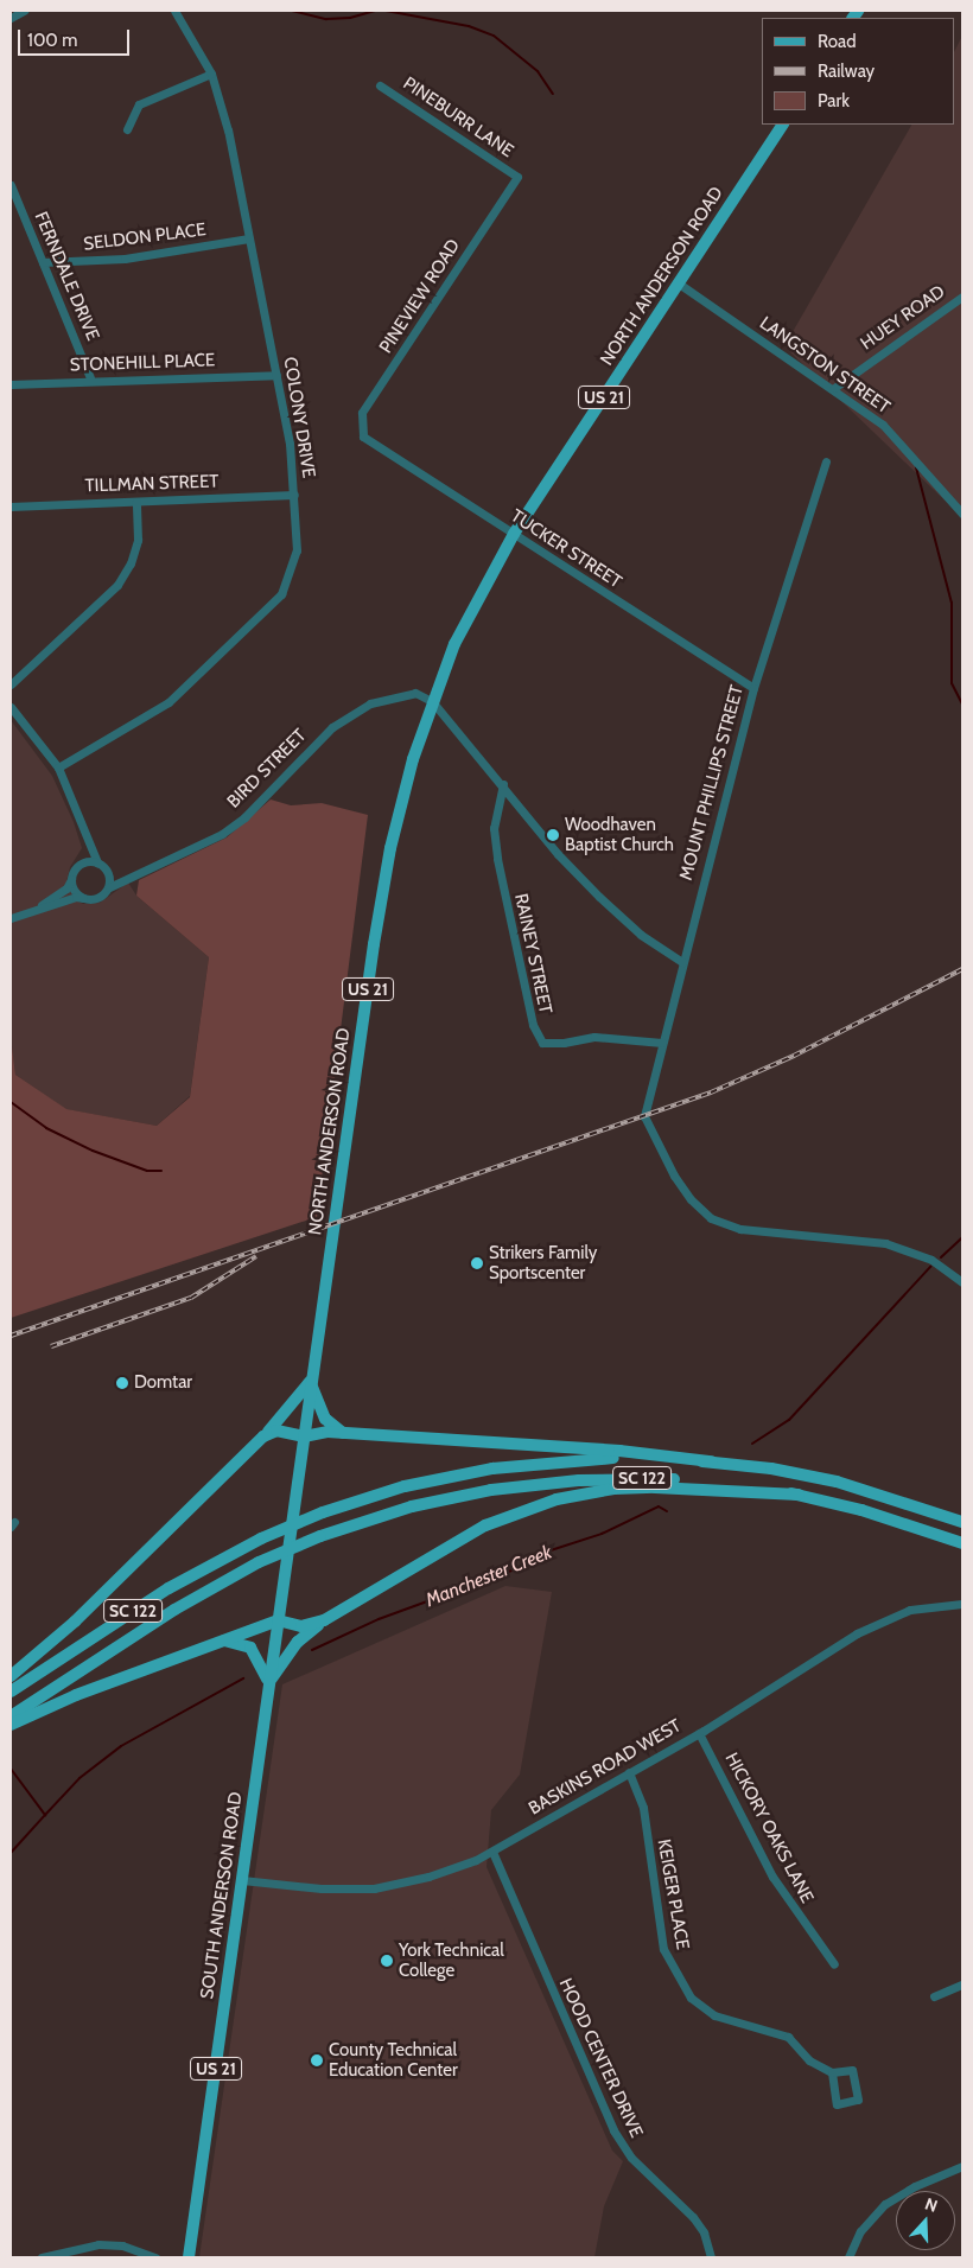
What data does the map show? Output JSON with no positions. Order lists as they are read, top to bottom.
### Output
{
  "streets": {
    "main road": [
      "NORTH ANDERSON ROAD",
      "US 21",
      "SC 122",
      "SOUTH ANDERSON ROAD"
    ],
    "street": [
      "PINEBURR LANE",
      "SELDON PLACE",
      "FERNDALE DRIVE",
      "PINEVIEW ROAD",
      "HUEY ROAD",
      "STONEHILL PLACE",
      "LANGSTON STREET",
      "COLONY DRIVE",
      "TILLMAN STREET",
      "TUCKER STREET",
      "BIRD STREET",
      "MOUNT PHILLIPS STREET",
      "RAINEY STREET",
      "BASKINS ROAD WEST",
      "HICKORY OAKS LANE",
      "KEIGER PLACE",
      "HOOD CENTER DRIVE"
    ]
  },
  "crossings": [
    ["PINEBURR LANE", "PINEVIEW ROAD"],
    ["SELDON PLACE", "FERNDALE DRIVE"],
    ["SELDON PLACE", "COLONY DRIVE"],
    ["FERNDALE DRIVE", "STONEHILL PLACE"],
    ["NORTH ANDERSON ROAD", "LANGSTON STREET"],
    ["NORTH ANDERSON ROAD", "TUCKER STREET"],
    ["NORTH ANDERSON ROAD", "BIRD STREET"],
    ["NORTH ANDERSON ROAD", "SOUTH ANDERSON ROAD"],
    ["PINEVIEW ROAD", "TUCKER STREET"],
    ["HUEY ROAD", "LANGSTON STREET"],
    ["STONEHILL PLACE", "COLONY DRIVE"],
    ["COLONY DRIVE", "TILLMAN STREET"],
    ["TUCKER STREET", "MOUNT PHILLIPS STREET"],
    ["MOUNT PHILLIPS STREET", "RAINEY STREET"],
    ["BASKINS ROAD WEST", "HICKORY OAKS LANE"],
    ["BASKINS ROAD WEST", "KEIGER PLACE"],
    ["BASKINS ROAD WEST", "SOUTH ANDERSON ROAD"],
    ["BASKINS ROAD WEST", "HOOD CENTER DRIVE"]
  ],
  "water": ["Manchester Creek"],
  "places": [
    "Woodhaven Baptist Church",
    "Strikers Family Sportscenter",
    "Domtar",
    "York Technical College",
    "County Technical Education Center"
  ],
  "legend": ["Road", "Railway", "Park"],
  "scale_bar": "100 m",
  "north": "top"
}
